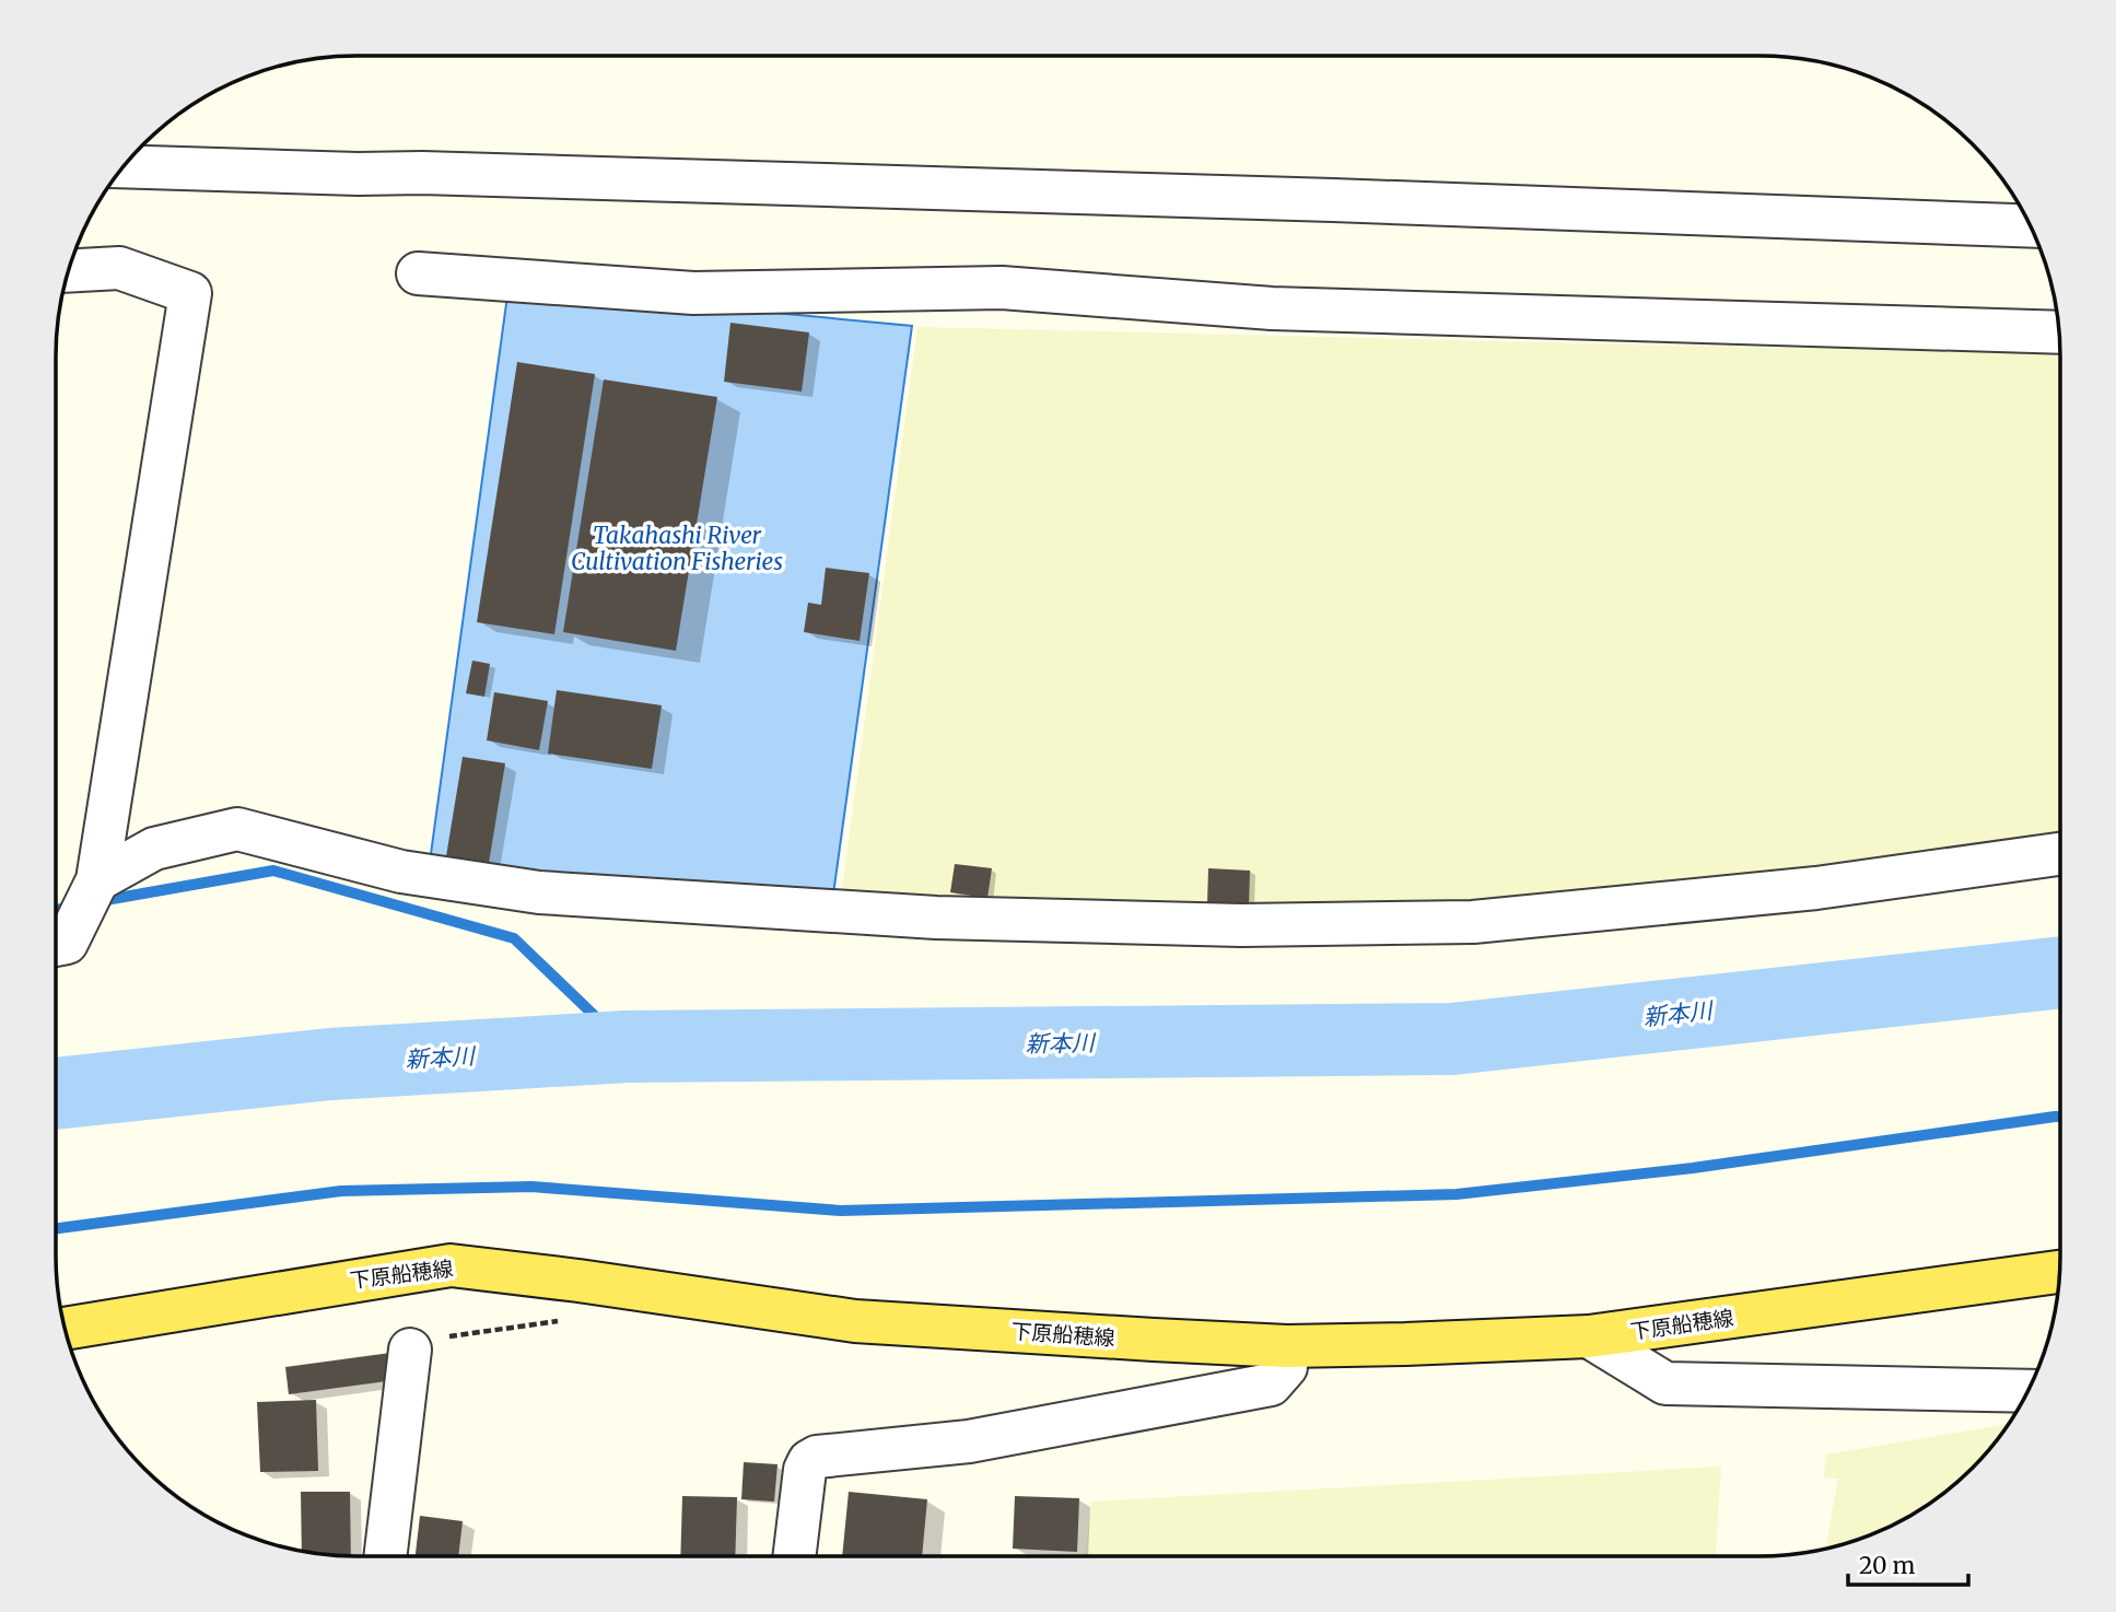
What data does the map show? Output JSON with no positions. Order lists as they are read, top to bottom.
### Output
{
  "streets": {
    "main road": ["下原船穂線"]
  },
  "water": ["Takahashi River Cultivation Fisheries", "新本川"],
  "scale_bar": "20 m"
}
